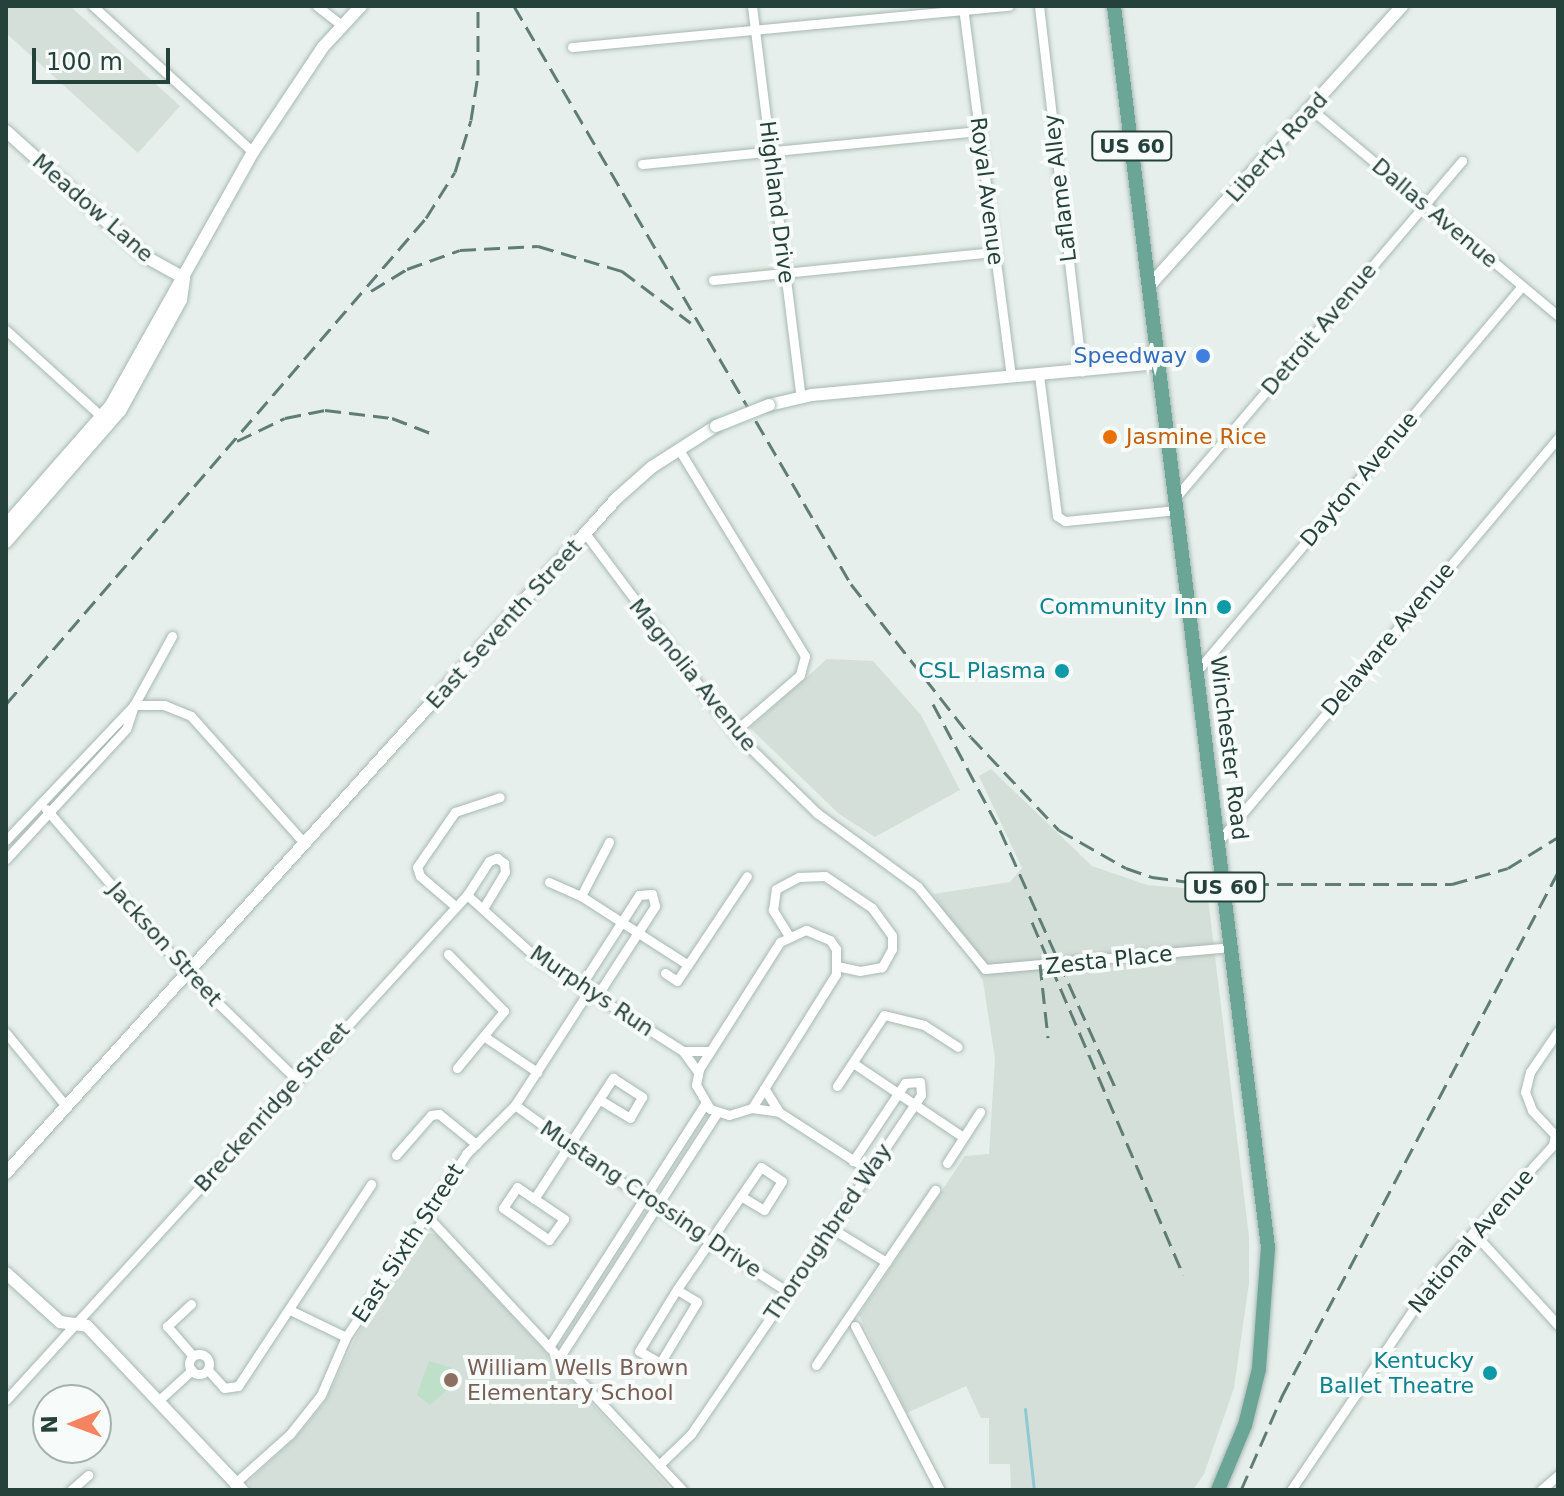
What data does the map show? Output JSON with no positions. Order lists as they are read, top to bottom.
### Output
{
  "streets": {
    "main road": ["US 60", "Winchester Road"],
    "street": [
      "Liberty Road",
      "Laflame Alley",
      "Royal Avenue",
      "Highland Drive",
      "Meadow Lane",
      "Dallas Avenue",
      "Detroit Avenue",
      "Dayton Avenue",
      "East Seventh Street",
      "Delaware Avenue",
      "Magnolia Avenue",
      "Jackson Street",
      "Zesta Place",
      "Murphys Run",
      "Breckenridge Street",
      "Mustang Crossing Drive",
      "Thoroughbred Way",
      "National Avenue",
      "East Sixth Street"
    ]
  },
  "crossings": [
    ["Liberty Road", "Dallas Avenue"],
    ["Liberty Road", "Winchester Road"],
    ["Laflame Alley", "East Seventh Street"],
    ["Royal Avenue", "East Seventh Street"],
    ["Highland Drive", "East Seventh Street"],
    ["Dallas Avenue", "Detroit Avenue"],
    ["Dallas Avenue", "Dayton Avenue"],
    ["Detroit Avenue", "Winchester Road"],
    ["Dayton Avenue", "Winchester Road"],
    ["East Seventh Street", "Magnolia Avenue"],
    ["East Seventh Street", "Winchester Road"],
    ["East Seventh Street", "Jackson Street"],
    ["Delaware Avenue", "Winchester Road"],
    ["Magnolia Avenue", "Zesta Place"],
    ["Winchester Road", "Zesta Place"],
    ["Jackson Street", "Breckenridge Street"],
    ["Murphys Run", "Breckenridge Street"],
    ["Murphys Run", "East Sixth Street"],
    ["Mustang Crossing Drive", "Thoroughbred Way"],
    ["Mustang Crossing Drive", "East Sixth Street"]
  ],
  "places": [
    "Speedway",
    "Jasmine Rice",
    "Community Inn",
    "CSL Plasma",
    "Kentucky Ballet Theatre",
    "William Wells Brown Elementary School"
  ],
  "scale_bar": "100 m",
  "north": "left"
}
